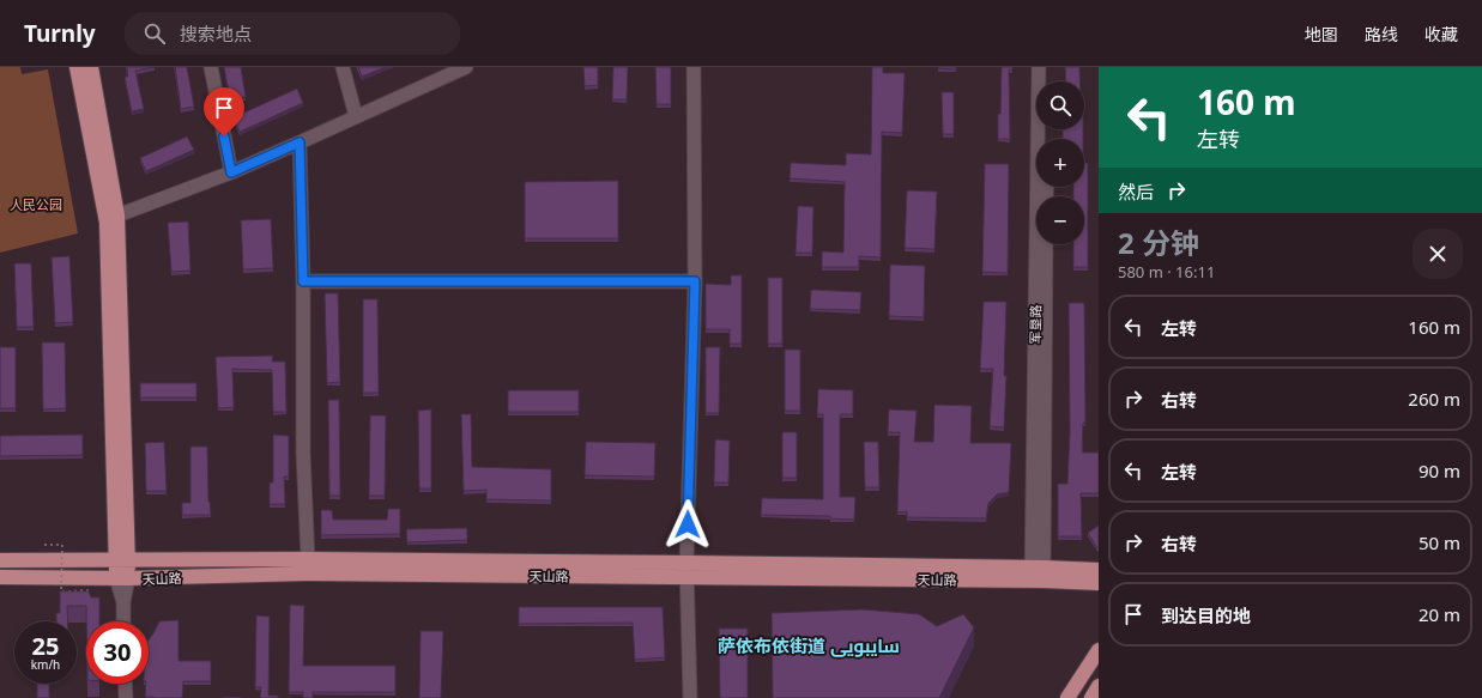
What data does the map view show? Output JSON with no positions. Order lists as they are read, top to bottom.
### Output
{
  "streets": {
    "main road": ["天山路"],
    "street": ["军垦路"]
  },
  "crossings": [
    ["军垦路", "天山路"]
  ],
  "districts": ["萨依布依街道 سايبويى"],
  "parks": ["人民公园"],
  "page": {
    "header": "Turnly",
    "search": "搜索地点",
    "nav": ["地图", "路线", "收藏"],
    "turn": ["160 m", "左转"],
    "map_buttons": ["+", "−"],
    "then": "然后",
    "heading": ["2 分钟", "580 m · 16:11"],
    "list": [
      {
        "name": "左转",
        "value": "160 m"
      },
      {
        "name": "右转",
        "value": "260 m"
      },
      {
        "name": "左转",
        "value": "90 m"
      },
      {
        "name": "右转",
        "value": "50 m"
      },
      {
        "name": "到达目的地",
        "value": "20 m"
      }
    ],
    "speed": "25 km/h",
    "limit": "30"
  }
}
